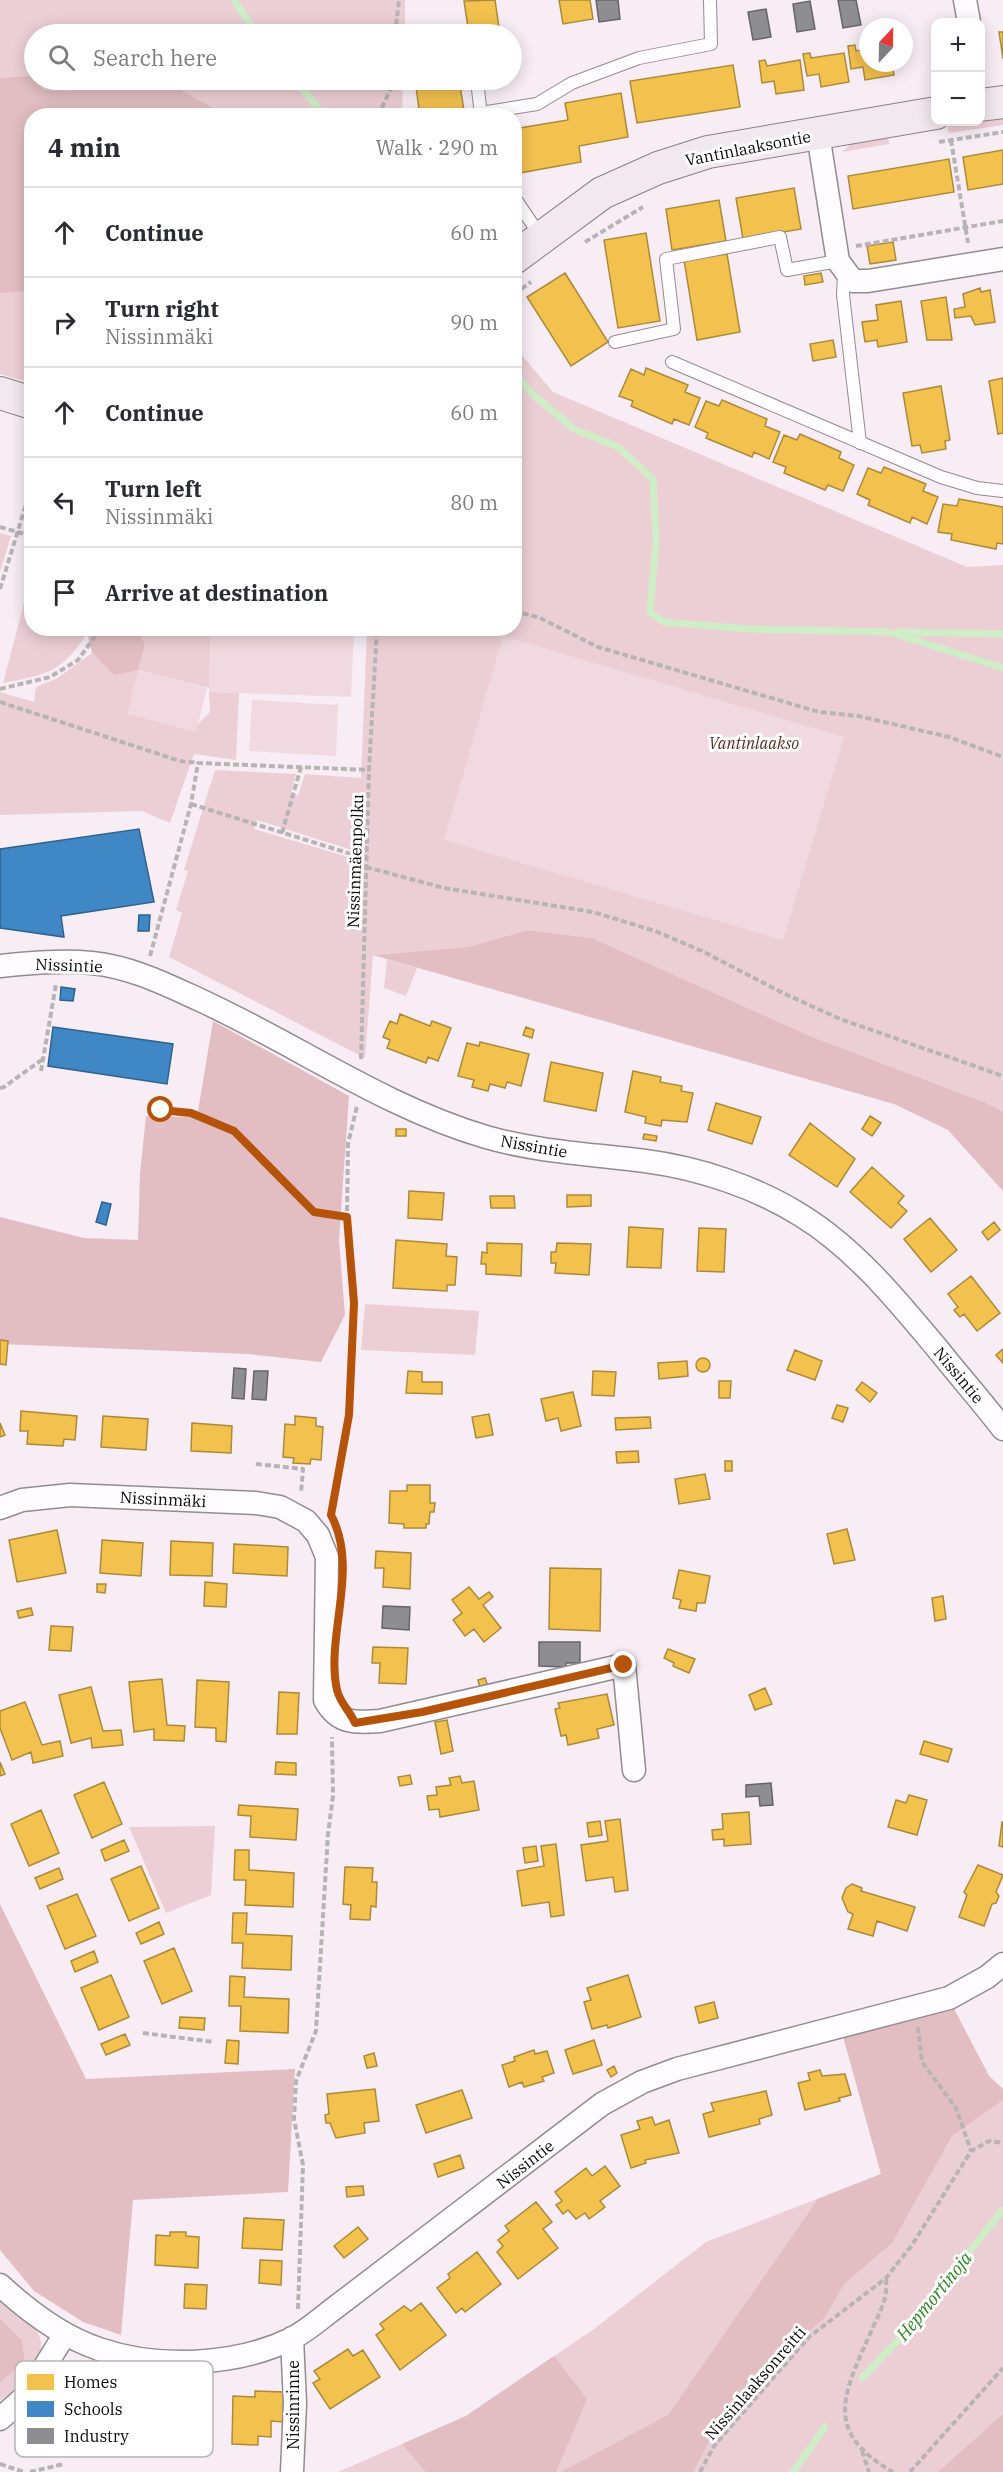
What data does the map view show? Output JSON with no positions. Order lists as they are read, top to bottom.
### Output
{
  "streets": {
    "street": [
      "Vantinlaaksontie",
      "Nissintie",
      "Nissinmäki",
      "Nissinrinne"
    ],
    "path": ["Nissinmäenpolku", "Nissinlaaksonreitti"]
  },
  "crossings": [
    ["Nissinmäenpolku", "Nissintie"],
    ["Nissintie", "Nissinrinne"]
  ],
  "water": ["Hepmortinoja"],
  "parks": ["Vantinlaakso"],
  "legend": ["Homes", "Schools", "Industry"],
  "north": "top",
  "page": {
    "map_buttons": ["+", "−"],
    "search": "Search here",
    "heading": ["4 min", "Walk · 290 m"],
    "list": [
      ["Continue", "60 m"],
      ["Turn right", "Nissinmäki", "90 m"],
      ["Continue", "60 m"],
      ["Turn left", "Nissinmäki", "80 m"],
      "Arrive at destination"
    ]
  }
}
